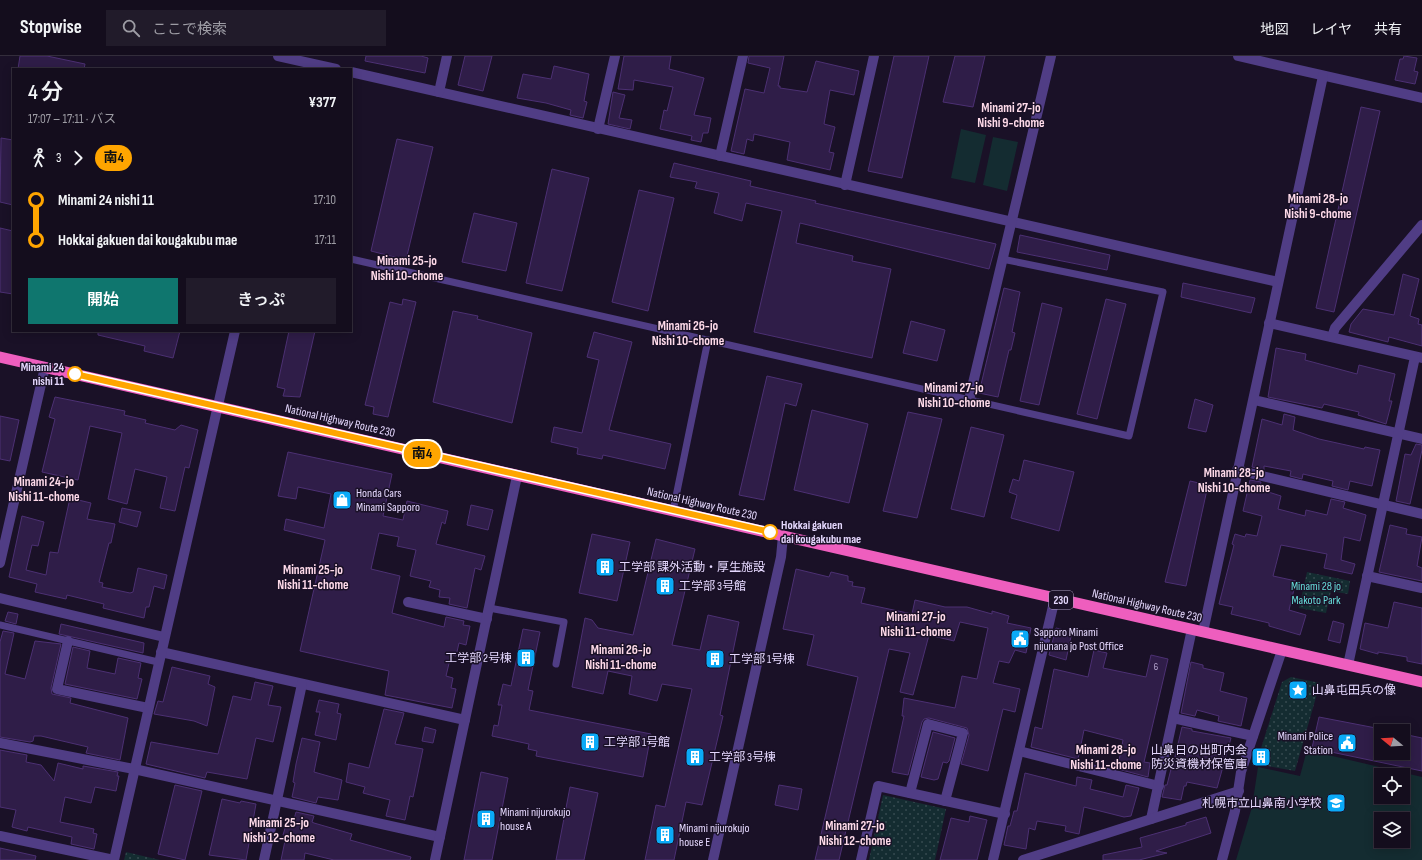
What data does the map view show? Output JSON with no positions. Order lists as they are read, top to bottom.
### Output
{
  "streets": {
    "highway": ["National Highway Route 230", "230"]
  },
  "districts": [
    "Minami 27-jo Nishi 9-chome",
    "Minami 28-jo Nishi 9-chome",
    "Minami 25-jo Nishi 10-chome",
    "Minami 26-jo Nishi 10-chome",
    "Minami 27-jo Nishi 10-chome",
    "Minami 28-jo Nishi 10-chome",
    "Minami 24-jo Nishi 11-chome",
    "Minami 25-jo Nishi 11-chome",
    "Minami 27-jo Nishi 11-chome",
    "Minami 26-jo Nishi 11-chome",
    "Minami 28-jo Nishi 11-chome",
    "Minami 25-jo Nishi 12-chome",
    "Minami 27-jo Nishi 12-chome"
  ],
  "parks": ["Minami 28 jo Makoto Park"],
  "places": {
    "other": ["Minami 24 nishi 11", "Hokkai gakuen dai kougakubu mae"],
    "shop": ["Honda Cars Minami Sapporo"],
    "building": [
      "工学部 課外活動・厚生施設",
      "工学部 3号館",
      "工学部 2号棟",
      "工学部 1号棟",
      "工学部 1号館",
      "工学部 3号棟",
      "山鼻日の出町内会 防災資機材保管庫",
      "Minami nijurokujo house A",
      "Minami nijurokujo house E"
    ],
    "public building": ["Sapporo Minami nijunana jo Post Office", "Minami Police Station"],
    "place": ["山鼻屯田兵の像"],
    "school or university": ["札幌市立山鼻南小学校"]
  },
  "lines": ["bus line 南4"],
  "house_numbers": ["6"],
  "north": "left",
  "page": {
    "header": "Stopwise",
    "search": "ここで検索",
    "nav": ["地図", "レイヤ", "共有"],
    "on_map": "南4",
    "heading": ["4 分", "17:07 – 17:11 · バス", "¥377"],
    "legs": ["3", "南4"],
    "list": [
      {
        "name": "Minami 24 nishi 11",
        "value": "17:10"
      },
      {
        "name": "Hokkai gakuen dai kougakubu mae",
        "value": "17:11"
      }
    ],
    "buttons": ["開始", "きっぷ"]
  }
}
